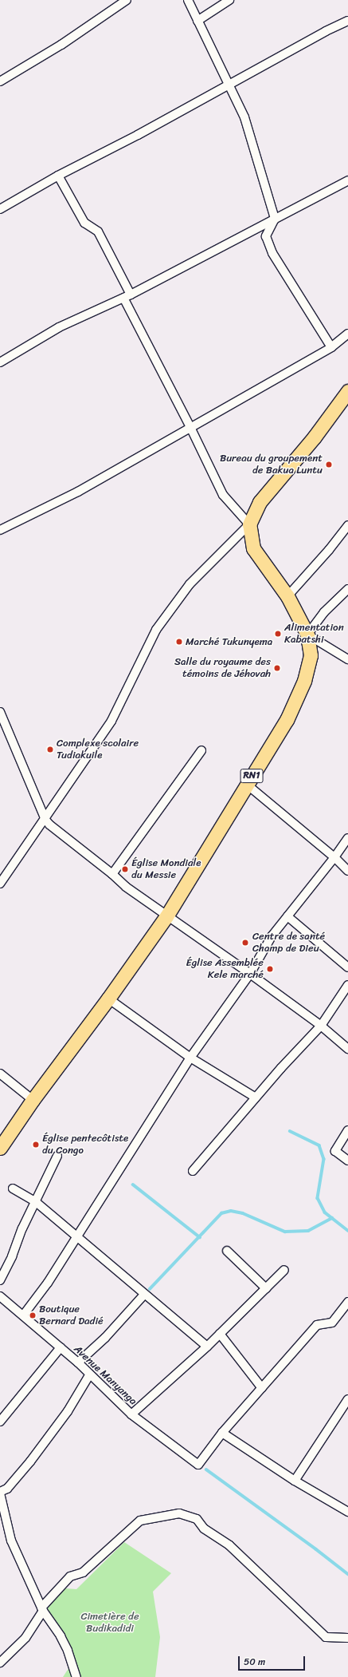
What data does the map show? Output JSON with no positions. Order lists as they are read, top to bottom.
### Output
{
  "streets": {
    "highway": ["RN1"],
    "street": ["Avenue Manyanga"]
  },
  "parks": ["Cimetière de Budikadidi"],
  "places": [
    "Bureau du groupement de Bakua Luntu",
    "Alimentation Kabatshi",
    "Marché Tukunyema",
    "Salle du royaume des témoins de Jéhovah",
    "Complexe scolaire Tudiakuile",
    "Église Mondiale du Messie",
    "Centre de santé Champ de Dieu",
    "Église Assemblée Kele marché",
    "Église pentecôtiste du Congo",
    "Boutique Bernard Dadié"
  ],
  "scale_bar": "50 m"
}
